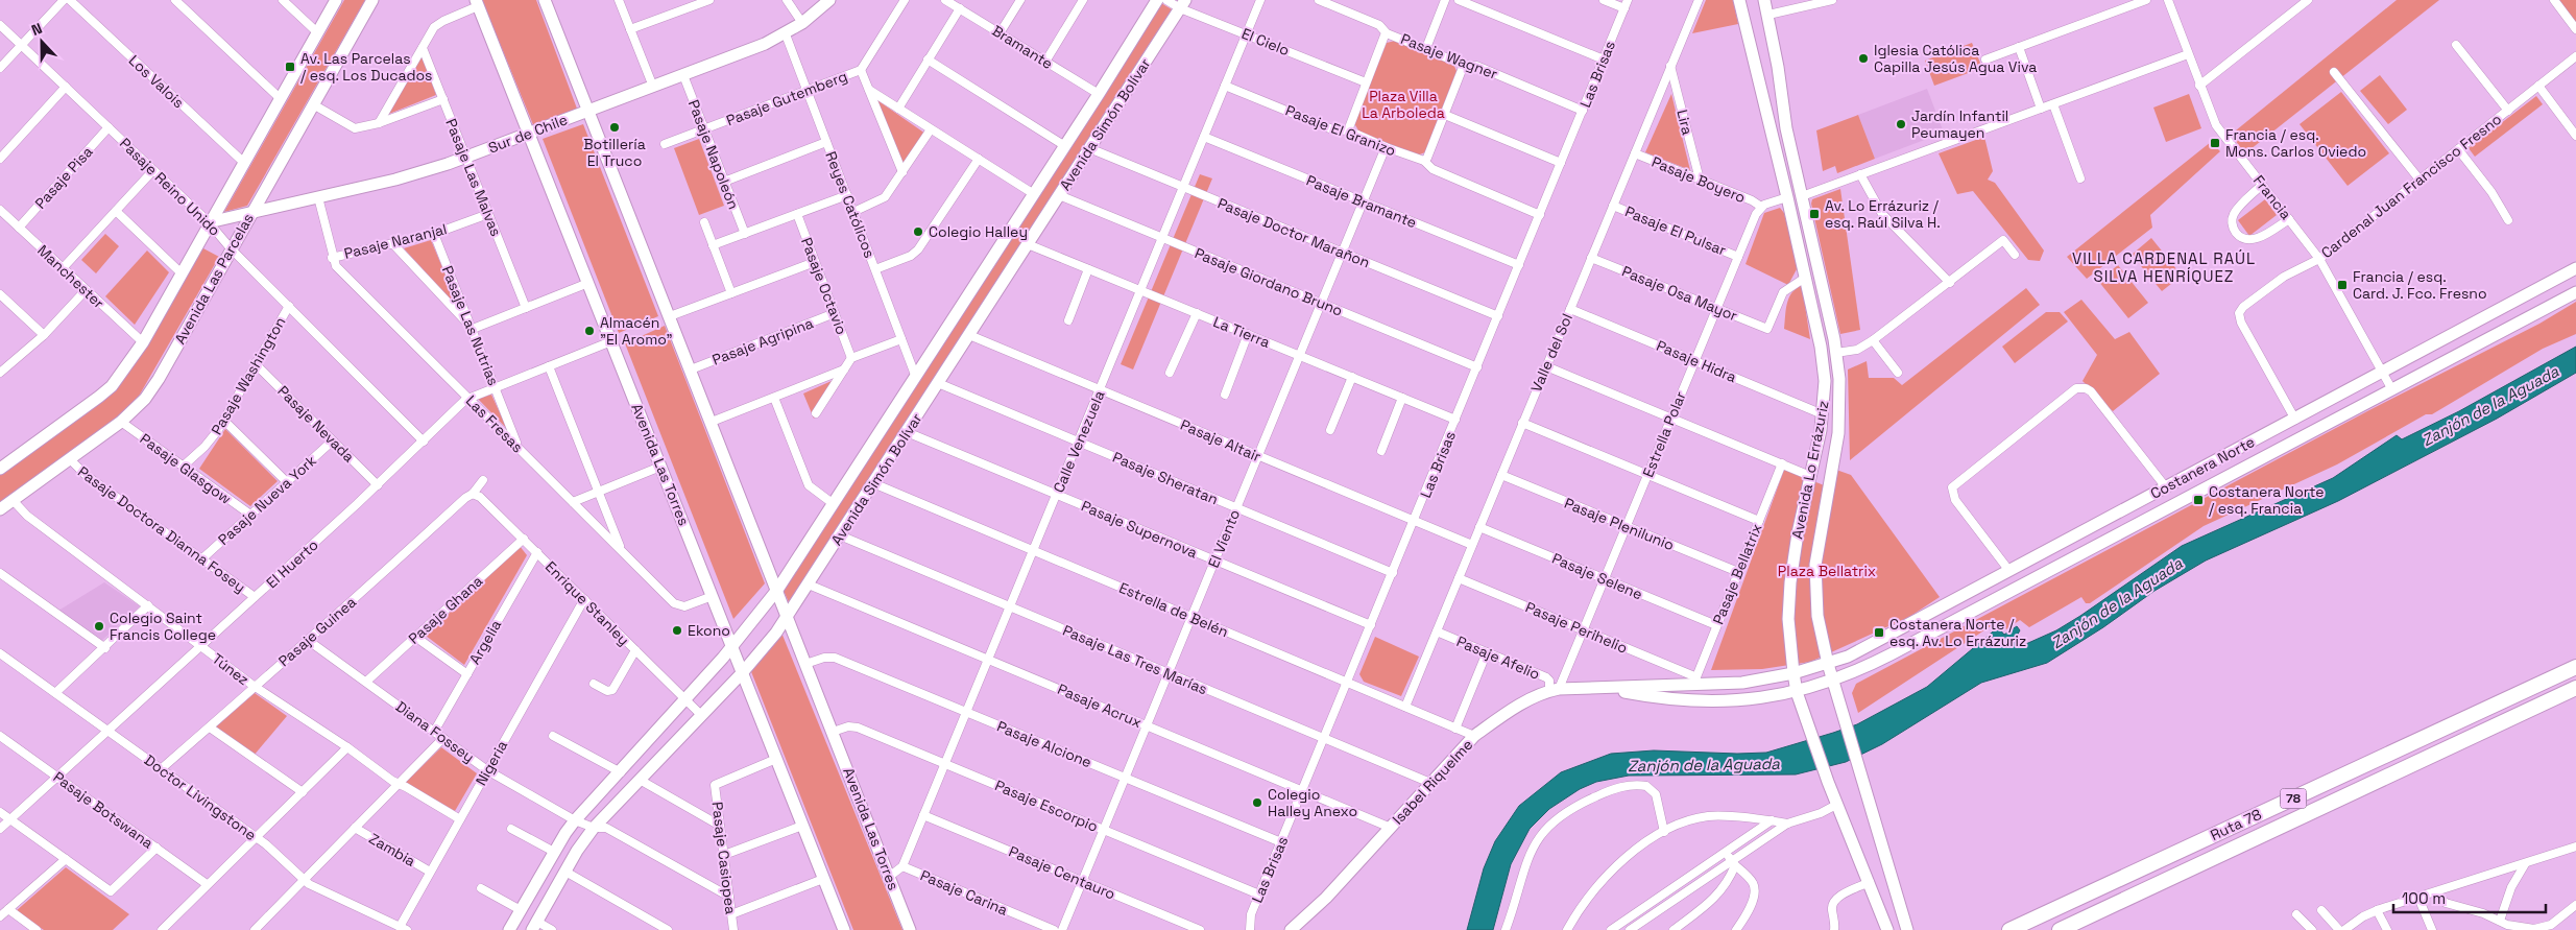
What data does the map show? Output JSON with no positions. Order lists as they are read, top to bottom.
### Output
{
  "streets": {
    "highway": ["78", "Ruta 78"],
    "street": [
      "El Cielo",
      "Bramante",
      "Pasaje Wagner",
      "Las Brisas",
      "Los Valois",
      "Pasaje Gutemberg",
      "Lira",
      "Avenida Simón Bolívar",
      "Pasaje El Granizo",
      "Sur de Chile",
      "Pasaje Napoleón",
      "Pasaje Pisa",
      "Pasaje Las Malvas",
      "Pasaje Boyero",
      "Cardenal Juan Francisco Fresno",
      "Pasaje Reino Unido",
      "Francia",
      "Pasaje Bramante",
      "Reyes Católicos",
      "Pasaje El Pulsar",
      "Pasaje Doctor Marañon",
      "Pasaje Naranjal",
      "Manchester",
      "Avenida Las Parcelas",
      "Pasaje Giordano Bruno",
      "Pasaje Octavio",
      "Pasaje Osa Mayor",
      "Pasaje Las Nutrias",
      "La Tierra",
      "Pasaje Agripina",
      "Valle del Sol",
      "Pasaje Hidra",
      "Pasaje Washington",
      "Pasaje Nevada",
      "Las Fresas",
      "Estrella Polar",
      "Pasaje Altair",
      "Calle Venezuela",
      "Avenida Las Torres",
      "Costanera Norte",
      "Pasaje Glasgow",
      "Avenida Lo Errázuriz",
      "Pasaje Sheratan",
      "Pasaje Nueva York",
      "Pasaje Plenilunio",
      "Pasaje Doctora Dianna Fosey",
      "Pasaje Supernova",
      "El Viento",
      "El Huerto",
      "Pasaje Bellatrix",
      "Pasaje Selene",
      "Enrique Stanley",
      "Pasaje Ghana",
      "Estrella de Belén",
      "Pasaje Perihelio",
      "Pasaje Guinea",
      "Argelia",
      "Pasaje Afelio",
      "Pasaje Las Tres Marías",
      "Túnez",
      "Pasaje Acrux",
      "Diana Fossey",
      "Pasaje Alcione",
      "Nigeria",
      "Isabel Riquelme",
      "Doctor Livingstone",
      "Pasaje Escorpio",
      "Pasaje Botswana",
      "Zambia",
      "Pasaje Casiopea",
      "Pasaje Centauro",
      "Pasaje Carina"
    ]
  },
  "crossings": [
    ["El Cielo", "Avenida Simón Bolívar"],
    ["El Cielo", "Calle Venezuela"],
    ["Bramante", "Avenida Simón Bolívar"],
    ["Pasaje Wagner", "Las Brisas"],
    ["Las Brisas", "Pasaje El Granizo"],
    ["Las Brisas", "Pasaje Bramante"],
    ["Las Brisas", "Pasaje Doctor Marañon"],
    ["Las Brisas", "Pasaje Giordano Bruno"],
    ["Las Brisas", "La Tierra"],
    ["Las Brisas", "Pasaje Altair"],
    ["Las Brisas", "Pasaje Sheratan"],
    ["Las Brisas", "Pasaje Supernova"],
    ["Las Brisas", "Estrella de Belén"],
    ["Las Brisas", "Pasaje Las Tres Marías"],
    ["Las Brisas", "Pasaje Acrux"],
    ["Las Brisas", "Pasaje Alcione"],
    ["Las Brisas", "Pasaje Escorpio"],
    ["Pasaje Gutemberg", "Pasaje Napoleón"],
    ["Pasaje Gutemberg", "Reyes Católicos"],
    ["Lira", "Pasaje Boyero"],
    ["Lira", "Valle del Sol"],
    ["Avenida Simón Bolívar", "Reyes Católicos"],
    ["Avenida Simón Bolívar", "Pasaje Doctor Marañon"],
    ["Avenida Simón Bolívar", "Pasaje Giordano Bruno"],
    ["Avenida Simón Bolívar", "La Tierra"],
    ["Avenida Simón Bolívar", "Pasaje Altair"],
    ["Avenida Simón Bolívar", "Avenida Las Torres"],
    ["Avenida Simón Bolívar", "Pasaje Sheratan"],
    ["Avenida Simón Bolívar", "Pasaje Supernova"],
    ["Avenida Simón Bolívar", "Enrique Stanley"],
    ["Avenida Simón Bolívar", "Estrella de Belén"],
    ["Avenida Simón Bolívar", "Pasaje Las Tres Marías"],
    ["Avenida Simón Bolívar", "Pasaje Acrux"],
    ["Avenida Simón Bolívar", "Diana Fossey"],
    ["Pasaje El Granizo", "Calle Venezuela"],
    ["Pasaje El Granizo", "El Viento"],
    ["Sur de Chile", "Pasaje Napoleón"],
    ["Sur de Chile", "Pasaje Las Malvas"],
    ["Sur de Chile", "Pasaje Reino Unido"],
    ["Sur de Chile", "Reyes Católicos"],
    ["Sur de Chile", "Avenida Las Parcelas"],
    ["Sur de Chile", "Las Fresas"],
    ["Sur de Chile", "Avenida Las Torres"],
    ["Pasaje Pisa", "Pasaje Reino Unido"],
    ["Pasaje Pisa", "Manchester"],
    ["Pasaje Las Malvas", "Pasaje Naranjal"],
    ["Pasaje Boyero", "Valle del Sol"],
    ["Pasaje Boyero", "Estrella Polar"],
    ["Cardenal Juan Francisco Fresno", "Francia"],
    ["Cardenal Juan Francisco Fresno", "Costanera Norte"],
    ["Pasaje Reino Unido", "Avenida Las Parcelas"],
    ["Pasaje Reino Unido", "Pasaje Washington"],
    ["Pasaje Reino Unido", "El Huerto"],
    ["Francia", "Costanera Norte"],
    ["Pasaje Bramante", "Calle Venezuela"],
    ["Pasaje Bramante", "El Viento"],
    ["Pasaje El Pulsar", "Valle del Sol"],
    ["Pasaje El Pulsar", "Estrella Polar"],
    ["Pasaje Doctor Marañon", "Calle Venezuela"],
    ["Pasaje Doctor Marañon", "El Viento"],
    ["Pasaje Naranjal", "Pasaje Las Nutrias"],
    ["Pasaje Naranjal", "Las Fresas"],
    ["Avenida Las Parcelas", "Pasaje Glasgow"],
    ["Avenida Las Parcelas", "Pasaje Doctora Dianna Fosey"],
    ["Avenida Las Parcelas", "Túnez"],
    ["Pasaje Giordano Bruno", "Calle Venezuela"],
    ["Pasaje Giordano Bruno", "El Viento"],
    ["Pasaje Octavio", "Pasaje Agripina"],
    ["Pasaje Osa Mayor", "Valle del Sol"],
    ["Pasaje Osa Mayor", "Estrella Polar"],
    ["Pasaje Osa Mayor", "Avenida Lo Errázuriz"],
    ["Pasaje Las Nutrias", "Las Fresas"],
    ["Pasaje Las Nutrias", "El Huerto"],
    ["La Tierra", "Calle Venezuela"],
    ["La Tierra", "El Viento"],
    ["Pasaje Agripina", "Avenida Las Torres"],
    ["Valle del Sol", "Pasaje Hidra"],
    ["Valle del Sol", "Pasaje Altair"],
    ["Valle del Sol", "Pasaje Plenilunio"],
    ["Valle del Sol", "Pasaje Selene"],
    ["Valle del Sol", "Estrella de Belén"],
    ["Valle del Sol", "Pasaje Perihelio"],
    ["Valle del Sol", "Pasaje Afelio"],
    ["Pasaje Hidra", "Estrella Polar"],
    ["Pasaje Hidra", "Avenida Lo Errázuriz"],
    ["Pasaje Washington", "Pasaje Nevada"],
    ["Pasaje Washington", "Pasaje Glasgow"],
    ["Pasaje Nevada", "Pasaje Nueva York"],
    ["Pasaje Nevada", "El Huerto"],
    ["Las Fresas", "Avenida Las Torres"],
    ["Las Fresas", "El Huerto"],
    ["Estrella Polar", "Pasaje Plenilunio"],
    ["Estrella Polar", "Pasaje Selene"],
    ["Estrella Polar", "Pasaje Perihelio"],
    ["Estrella Polar", "Pasaje Afelio"],
    ["Estrella Polar", "Isabel Riquelme"],
    ["Pasaje Altair", "Calle Venezuela"],
    ["Pasaje Altair", "El Viento"],
    ["Calle Venezuela", "Pasaje Sheratan"],
    ["Calle Venezuela", "Pasaje Supernova"],
    ["Calle Venezuela", "Estrella de Belén"],
    ["Calle Venezuela", "Pasaje Las Tres Marías"],
    ["Calle Venezuela", "Pasaje Acrux"],
    ["Calle Venezuela", "Pasaje Alcione"],
    ["Calle Venezuela", "Pasaje Escorpio"],
    ["Calle Venezuela", "Pasaje Centauro"],
    ["Calle Venezuela", "Pasaje Carina"],
    ["Avenida Las Torres", "El Huerto"],
    ["Avenida Las Torres", "Pasaje Alcione"],
    ["Avenida Las Torres", "Pasaje Escorpio"],
    ["Avenida Las Torres", "Pasaje Casiopea"],
    ["Costanera Norte", "Avenida Lo Errázuriz"],
    ["Costanera Norte", "Isabel Riquelme"],
    ["Pasaje Glasgow", "Pasaje Nueva York"],
    ["Avenida Lo Errázuriz", "Isabel Riquelme"],
    ["Pasaje Sheratan", "El Viento"],
    ["Pasaje Nueva York", "Pasaje Doctora Dianna Fosey"],
    ["Pasaje Plenilunio", "Pasaje Bellatrix"],
    ["Pasaje Doctora Dianna Fosey", "El Huerto"],
    ["Pasaje Supernova", "El Viento"],
    ["El Viento", "Estrella de Belén"],
    ["El Viento", "Pasaje Las Tres Marías"],
    ["El Viento", "Pasaje Acrux"],
    ["El Viento", "Pasaje Alcione"],
    ["El Viento", "Pasaje Escorpio"],
    ["El Viento", "Pasaje Centauro"],
    ["El Huerto", "Túnez"],
    ["El Huerto", "Doctor Livingstone"],
    ["El Huerto", "Pasaje Botswana"],
    ["Pasaje Bellatrix", "Pasaje Selene"],
    ["Pasaje Bellatrix", "Pasaje Perihelio"],
    ["Pasaje Bellatrix", "Isabel Riquelme"],
    ["Enrique Stanley", "Pasaje Ghana"],
    ["Enrique Stanley", "Pasaje Guinea"],
    ["Enrique Stanley", "Argelia"],
    ["Enrique Stanley", "Nigeria"],
    ["Pasaje Ghana", "Diana Fossey"],
    ["Estrella de Belén", "Isabel Riquelme"],
    ["Pasaje Perihelio", "Isabel Riquelme"],
    ["Pasaje Guinea", "Túnez"],
    ["Pasaje Guinea", "Diana Fossey"],
    ["Pasaje Guinea", "Doctor Livingstone"],
    ["Argelia", "Diana Fossey"],
    ["Pasaje Afelio", "Isabel Riquelme"],
    ["Pasaje Las Tres Marías", "Isabel Riquelme"],
    ["Túnez", "Nigeria"],
    ["Pasaje Acrux", "Isabel Riquelme"],
    ["Diana Fossey", "Nigeria"],
    ["Diana Fossey", "Pasaje Casiopea"],
    ["Nigeria", "Doctor Livingstone"],
    ["Nigeria", "Zambia"]
  ],
  "districts": ["VILLA CARDENAL RAÚL SILVA HENRÍQUEZ"],
  "water": ["Zanjón de la Aguada"],
  "parks": ["Plaza Villa La Arboleda", "Plaza Bellatrix"],
  "places": {
    "other": [
      "Iglesia Católica Capilla Jesús Agua Viva",
      "Jardín Infantil Peumayen",
      "Botillería El Truco",
      "Colegio Halley",
      "Almacén \"El Aromo\"",
      "Colegio Saint Francis College",
      "Ekono",
      "Colegio Halley Anexo"
    ],
    "transit": [
      "Av. Las Parcelas / esq. Los Ducados",
      "Francia / esq. Mons. Carlos Oviedo",
      "Av. Lo Errázuriz / esq. Raúl Silva H.",
      "Francia / esq. Card. J. Fco. Fresno",
      "Costanera Norte / esq. Francia",
      "Costanera Norte / esq. Av. Lo Errázuriz"
    ]
  },
  "scale_bar": "100 m",
  "north": "top"
}
